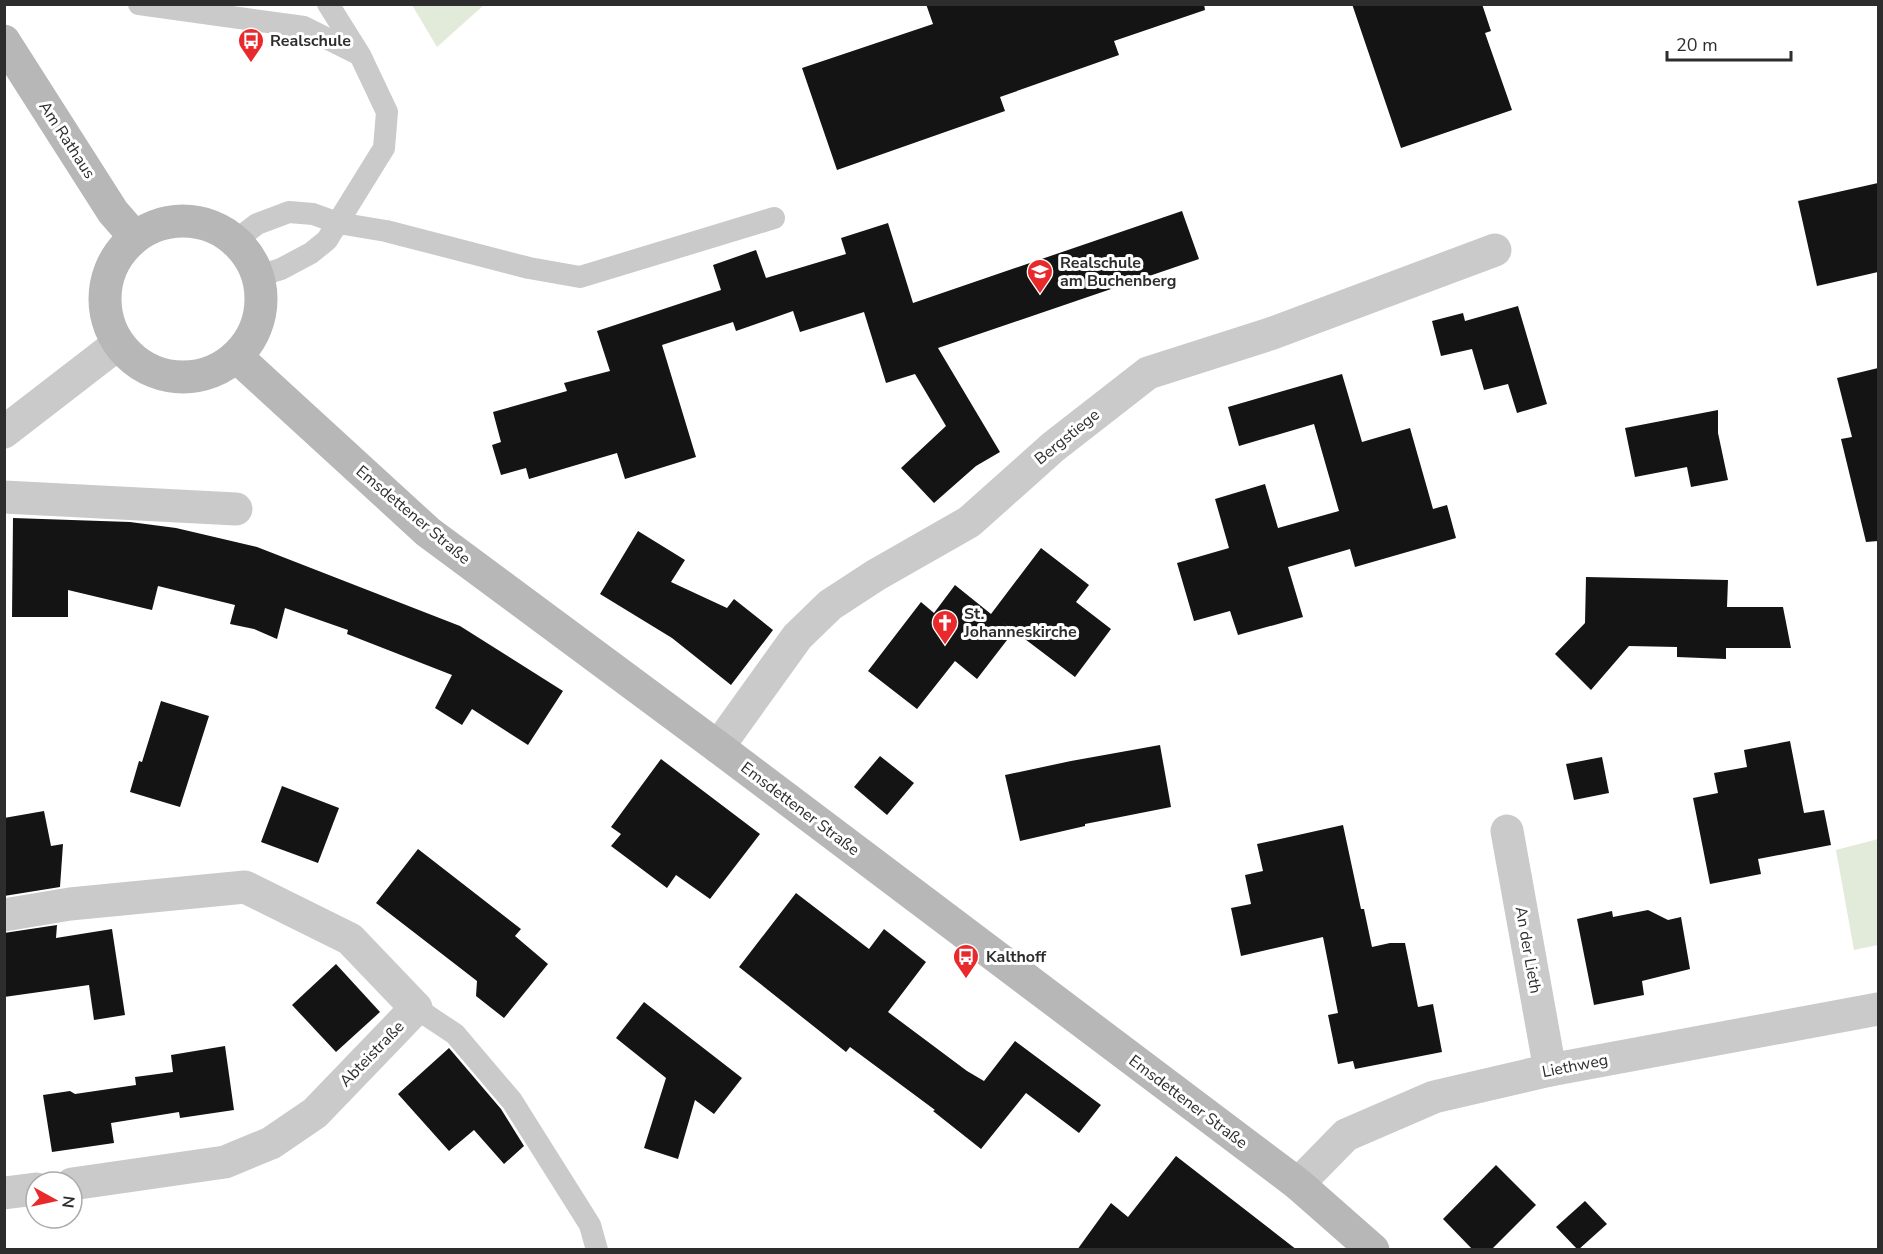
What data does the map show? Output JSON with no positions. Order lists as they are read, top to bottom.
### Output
{
  "streets": {
    "main road": ["Am Rathaus", "Emsdettener Straße"],
    "street": [
      "Bergstiege",
      "An der Lieth",
      "Abteistraße",
      "Liethweg"
    ]
  },
  "crossings": [
    ["Am Rathaus", "Emsdettener Straße"],
    ["Bergstiege", "Emsdettener Straße"],
    ["Emsdettener Straße", "Liethweg"],
    ["An der Lieth", "Liethweg"]
  ],
  "places": {
    "bus stop": ["Realschule", "Kalthoff"],
    "school or university": ["Realschule am Buchenberg"],
    "church": ["St. Johanneskirche"]
  },
  "scale_bar": "20 m",
  "north": "right"
}
